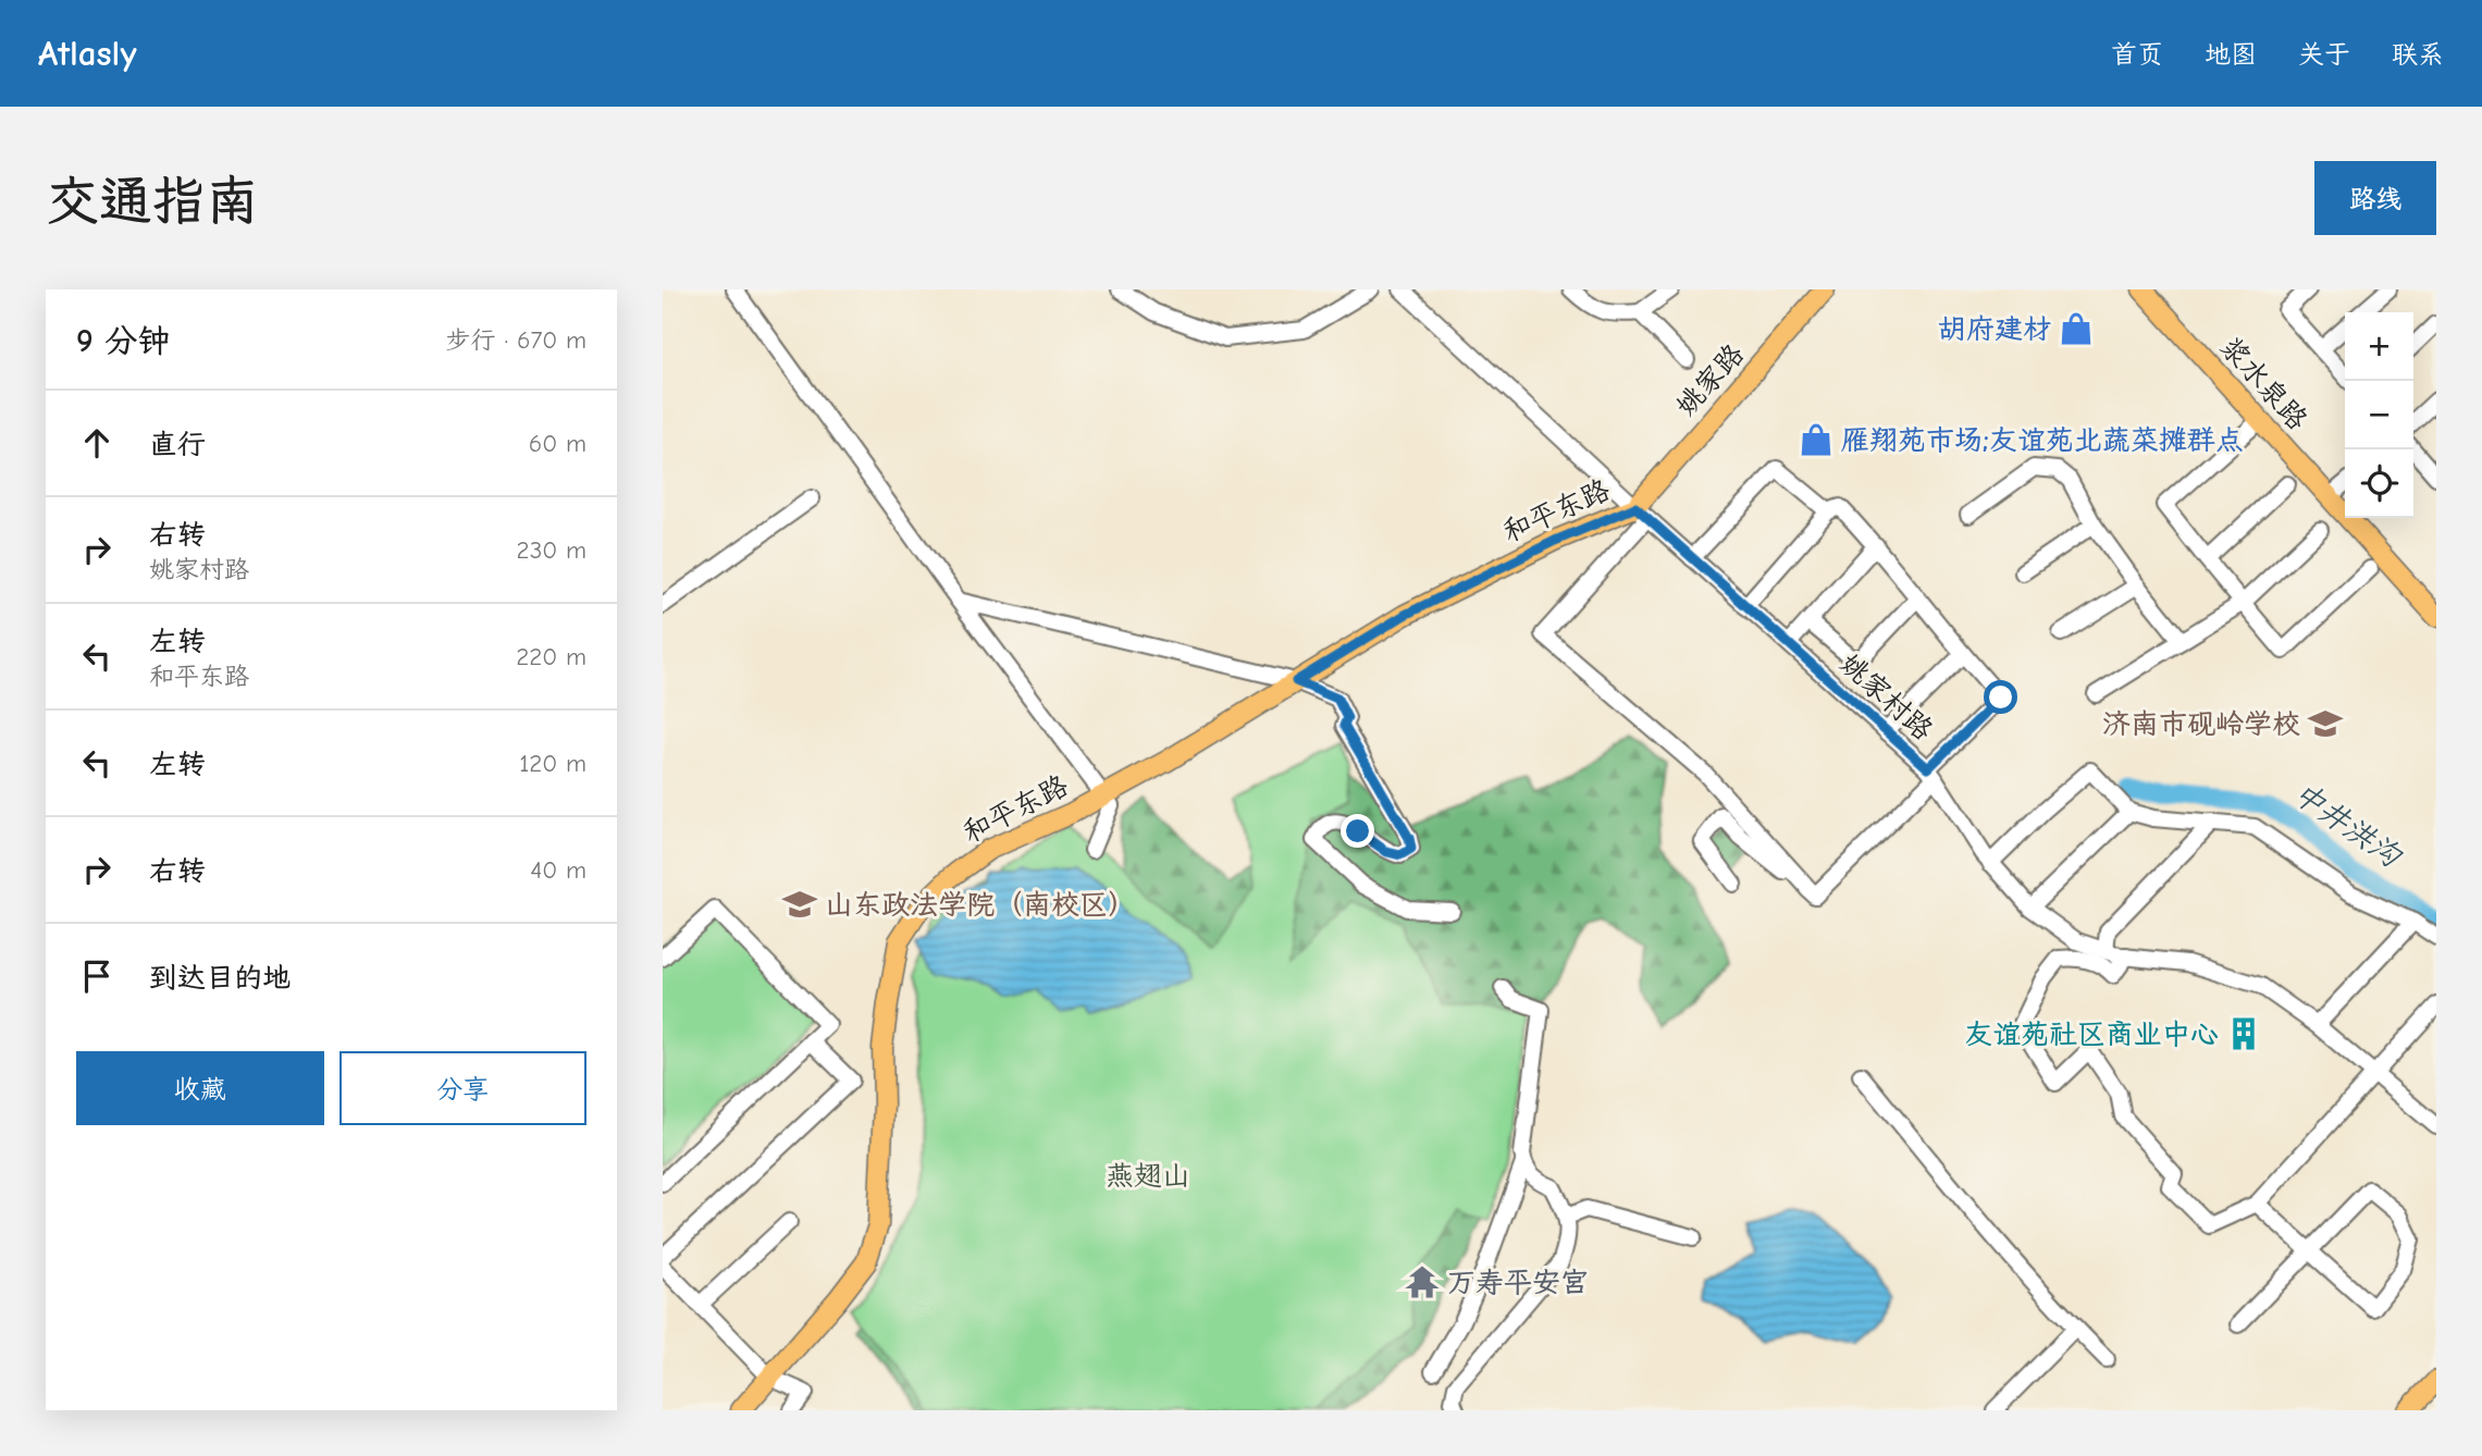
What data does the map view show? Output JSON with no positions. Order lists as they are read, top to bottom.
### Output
{
  "streets": {
    "main road": ["姚家路", "浆水泉路", "和平东路"],
    "street": ["姚家村路"]
  },
  "crossings": [
    ["姚家路", "和平东路"],
    ["姚家路", "姚家村路"],
    ["和平东路", "姚家村路"]
  ],
  "water": ["中井洪沟"],
  "parks": ["燕翅山"],
  "places": {
    "shop": ["胡府建材", "雁翔苑市场;友谊苑北蔬菜摊群点"],
    "school or university": ["济南市砚岭学校", "山东政法学院（南校区）"],
    "building": ["友谊苑社区商业中心"],
    "temple": ["万寿平安宫"]
  },
  "page": {
    "header": "Atlasly",
    "nav": [
      "首页",
      "地图",
      "关于",
      "联系"
    ],
    "buttons": [
      "路线",
      ["收藏", "分享"]
    ],
    "title": "交通指南",
    "heading": ["9 分钟", "步行 · 670 m"],
    "map_buttons": ["+", "−"],
    "list": [
      ["直行", "60 m"],
      ["右转", "姚家村路", "230 m"],
      ["左转", "和平东路", "220 m"],
      ["左转", "120 m"],
      ["右转", "40 m"],
      "到达目的地"
    ]
  }
}
